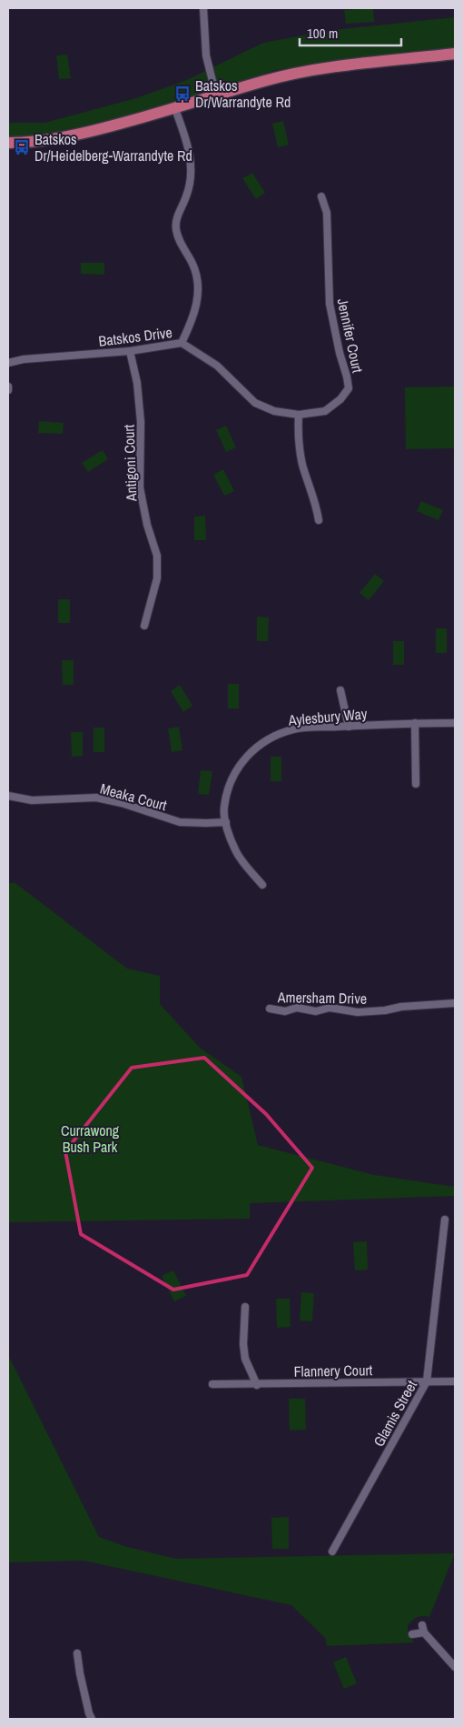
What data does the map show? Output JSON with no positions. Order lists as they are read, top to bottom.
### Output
{
  "streets": {
    "street": [
      "Jennifer Court",
      "Batskos Drive",
      "Antigoni Court",
      "Aylesbury Way",
      "Meaka Court",
      "Amersham Drive",
      "Flannery Court",
      "Glamis Street"
    ]
  },
  "crossings": [
    ["Jennifer Court", "Batskos Drive"],
    ["Batskos Drive", "Antigoni Court"],
    ["Aylesbury Way", "Meaka Court"],
    ["Flannery Court", "Glamis Street"]
  ],
  "parks": ["Currawong Bush Park"],
  "places": {
    "bus stop": ["Batskos Dr/Warrandyte Rd", "Batskos Dr/Heidelberg-Warrandyte Rd"]
  },
  "scale_bar": "100 m"
}
